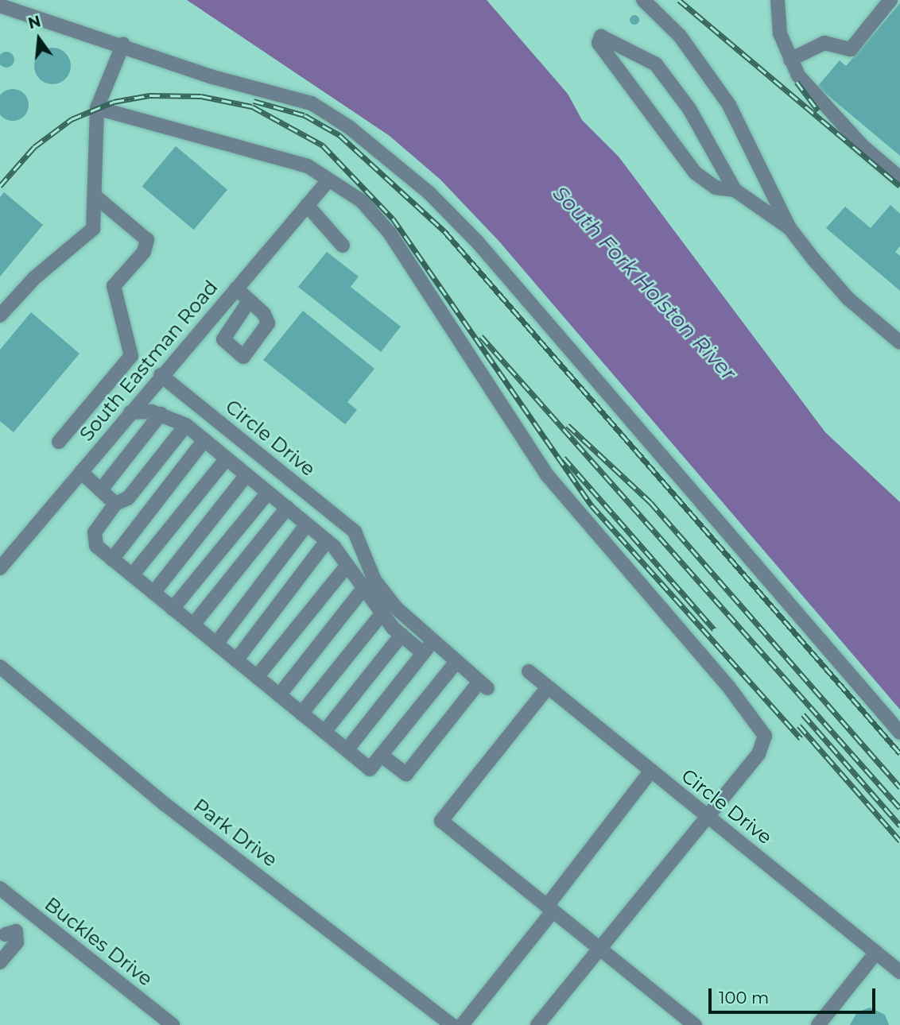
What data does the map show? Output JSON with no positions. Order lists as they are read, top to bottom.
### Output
{
  "streets": {
    "street": [
      "South Eastman Road",
      "Circle Drive",
      "Park Drive",
      "Buckles Drive"
    ]
  },
  "crossings": [
    ["South Eastman Road", "Circle Drive"]
  ],
  "water": ["South Fork Holston River"],
  "scale_bar": "100 m",
  "north": "top"
}
